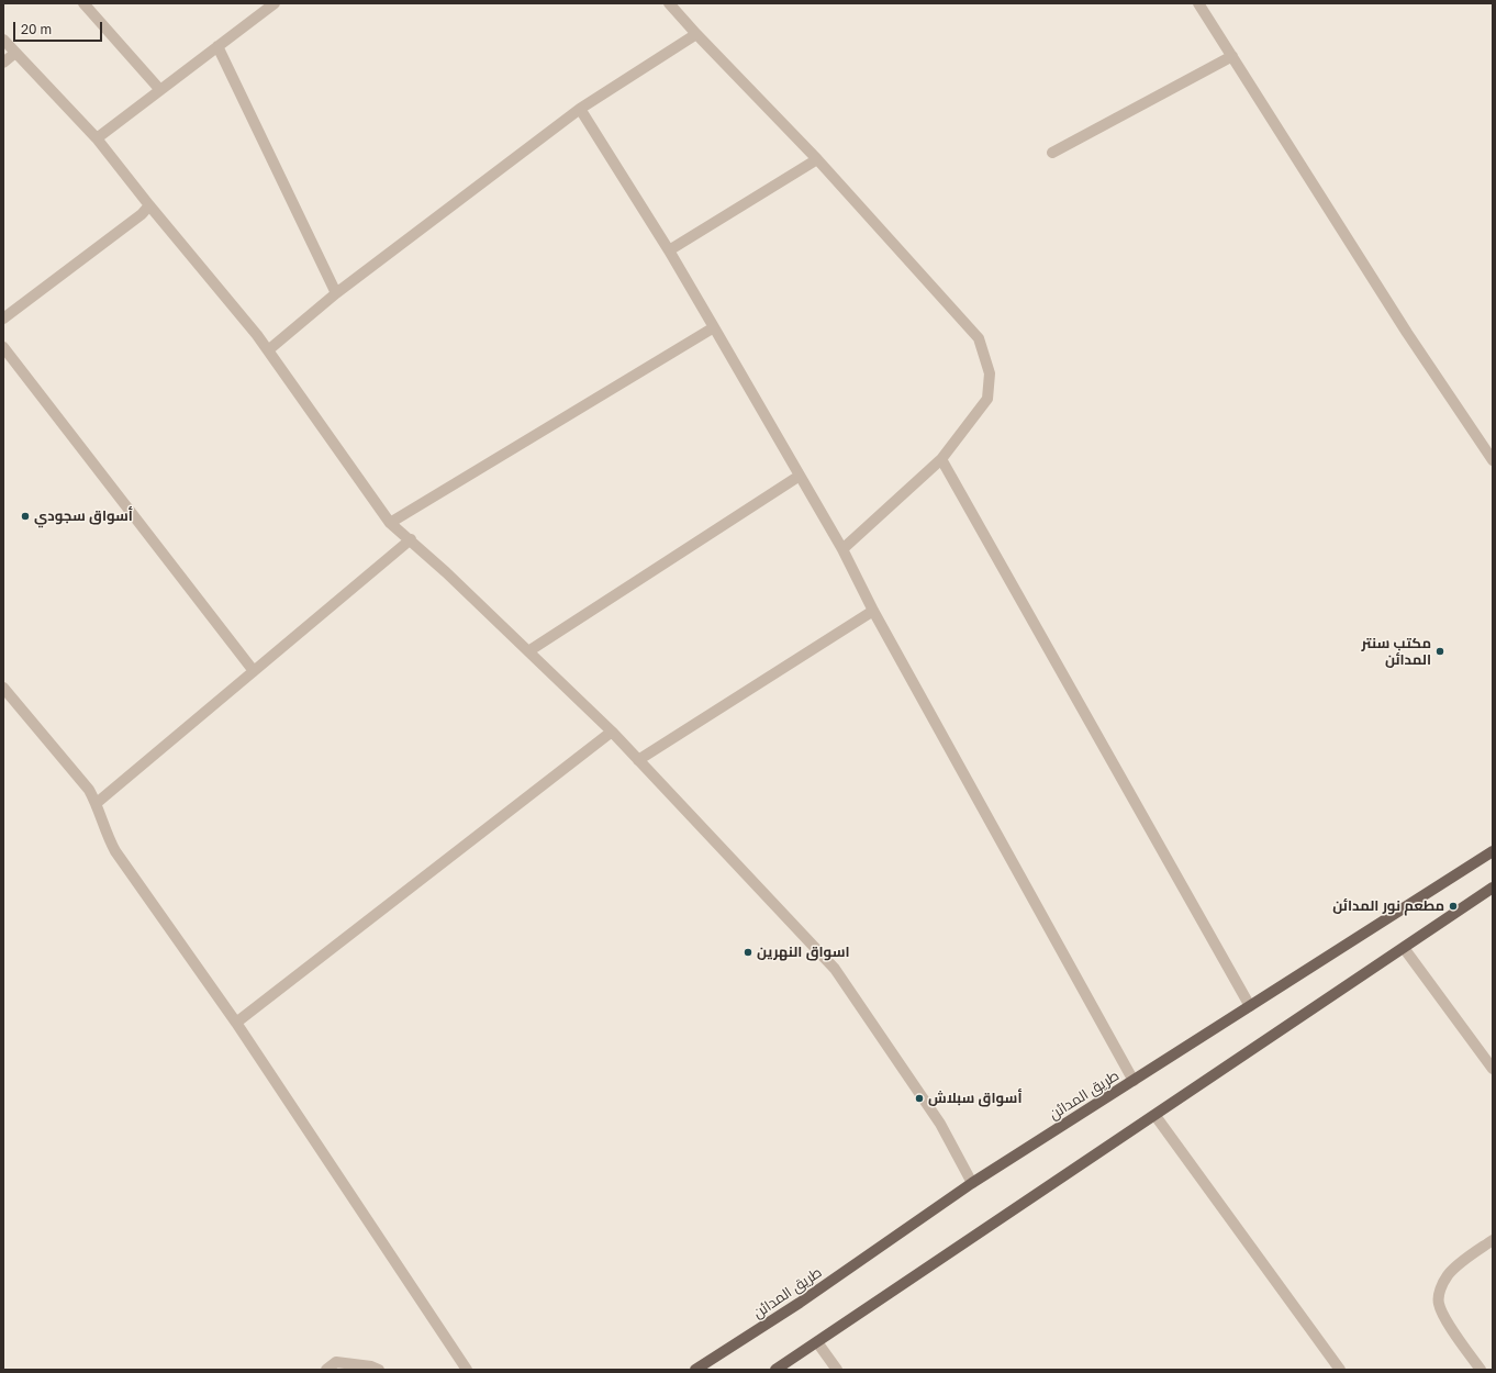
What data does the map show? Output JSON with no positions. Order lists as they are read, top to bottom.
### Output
{
  "streets": {
    "main road": ["طريق المدائن"]
  },
  "places": [
    "أسواق سجودي",
    "مكتب سنتر المدائن",
    "مطعم نور المدائن",
    "اسواق النهرين",
    "أسواق سبلاش"
  ],
  "scale_bar": "20 m"
}
